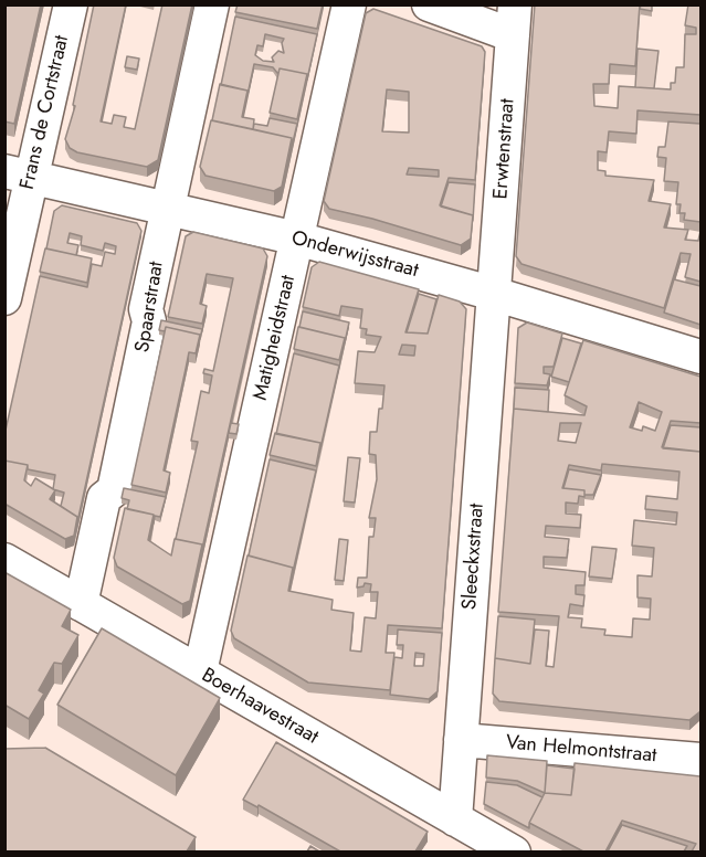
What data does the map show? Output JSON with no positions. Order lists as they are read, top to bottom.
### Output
{
  "streets": {
    "street": [
      "Frans de Cortstraat",
      "Erwtenstraat",
      "Onderwijsstraat",
      "Spaarstraat",
      "Matigheidstraat",
      "Sleeckxstraat",
      "Boerhaavestraat",
      "Van Helmontstraat"
    ]
  },
  "crossings": [
    ["Frans de Cortstraat", "Onderwijsstraat"],
    ["Erwtenstraat", "Onderwijsstraat"],
    ["Erwtenstraat", "Sleeckxstraat"],
    ["Onderwijsstraat", "Spaarstraat"],
    ["Onderwijsstraat", "Matigheidstraat"],
    ["Onderwijsstraat", "Sleeckxstraat"],
    ["Spaarstraat", "Boerhaavestraat"],
    ["Matigheidstraat", "Boerhaavestraat"],
    ["Sleeckxstraat", "Boerhaavestraat"],
    ["Sleeckxstraat", "Van Helmontstraat"]
  ]
}
